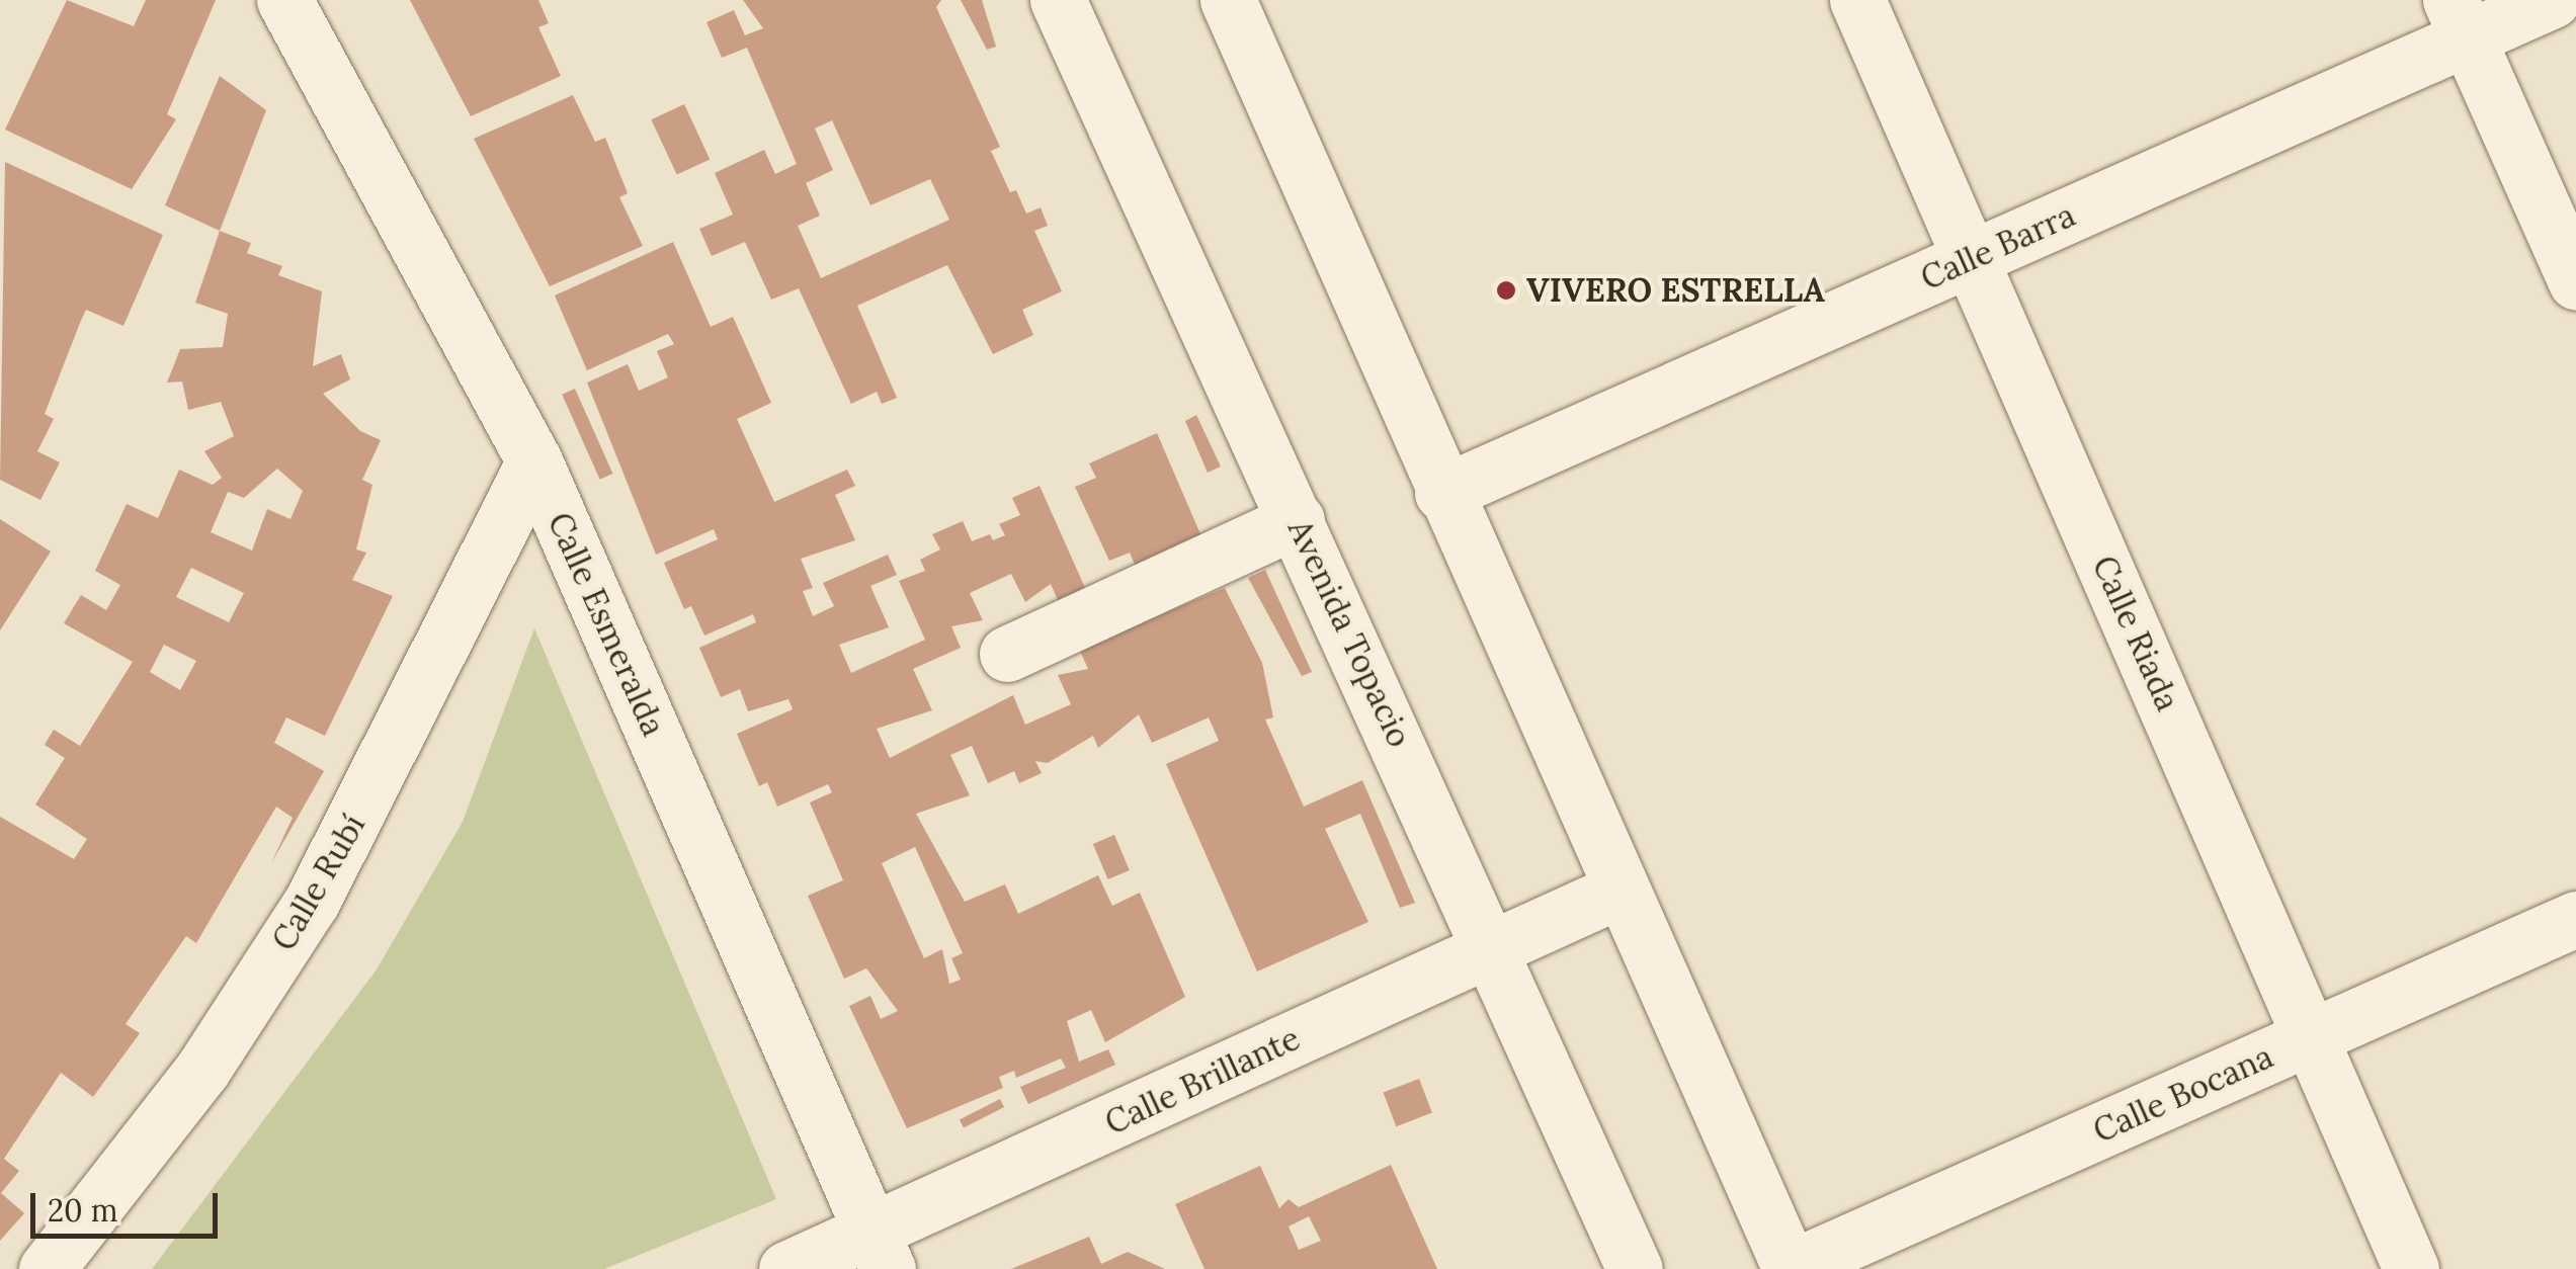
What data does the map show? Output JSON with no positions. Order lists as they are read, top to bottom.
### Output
{
  "streets": {
    "street": [
      "Calle Barra",
      "Calle Esmeralda",
      "Avenida Topacio",
      "Calle Riada",
      "Calle Rubí",
      "Calle Brillante",
      "Calle Bocana"
    ]
  },
  "crossings": [
    ["Calle Barra", "Calle Riada"],
    ["Calle Esmeralda", "Calle Rubí"],
    ["Calle Esmeralda", "Calle Brillante"],
    ["Avenida Topacio", "Calle Brillante"],
    ["Calle Riada", "Calle Bocana"]
  ],
  "places": ["VIVERO ESTRELLA"],
  "scale_bar": "20 m"
}
